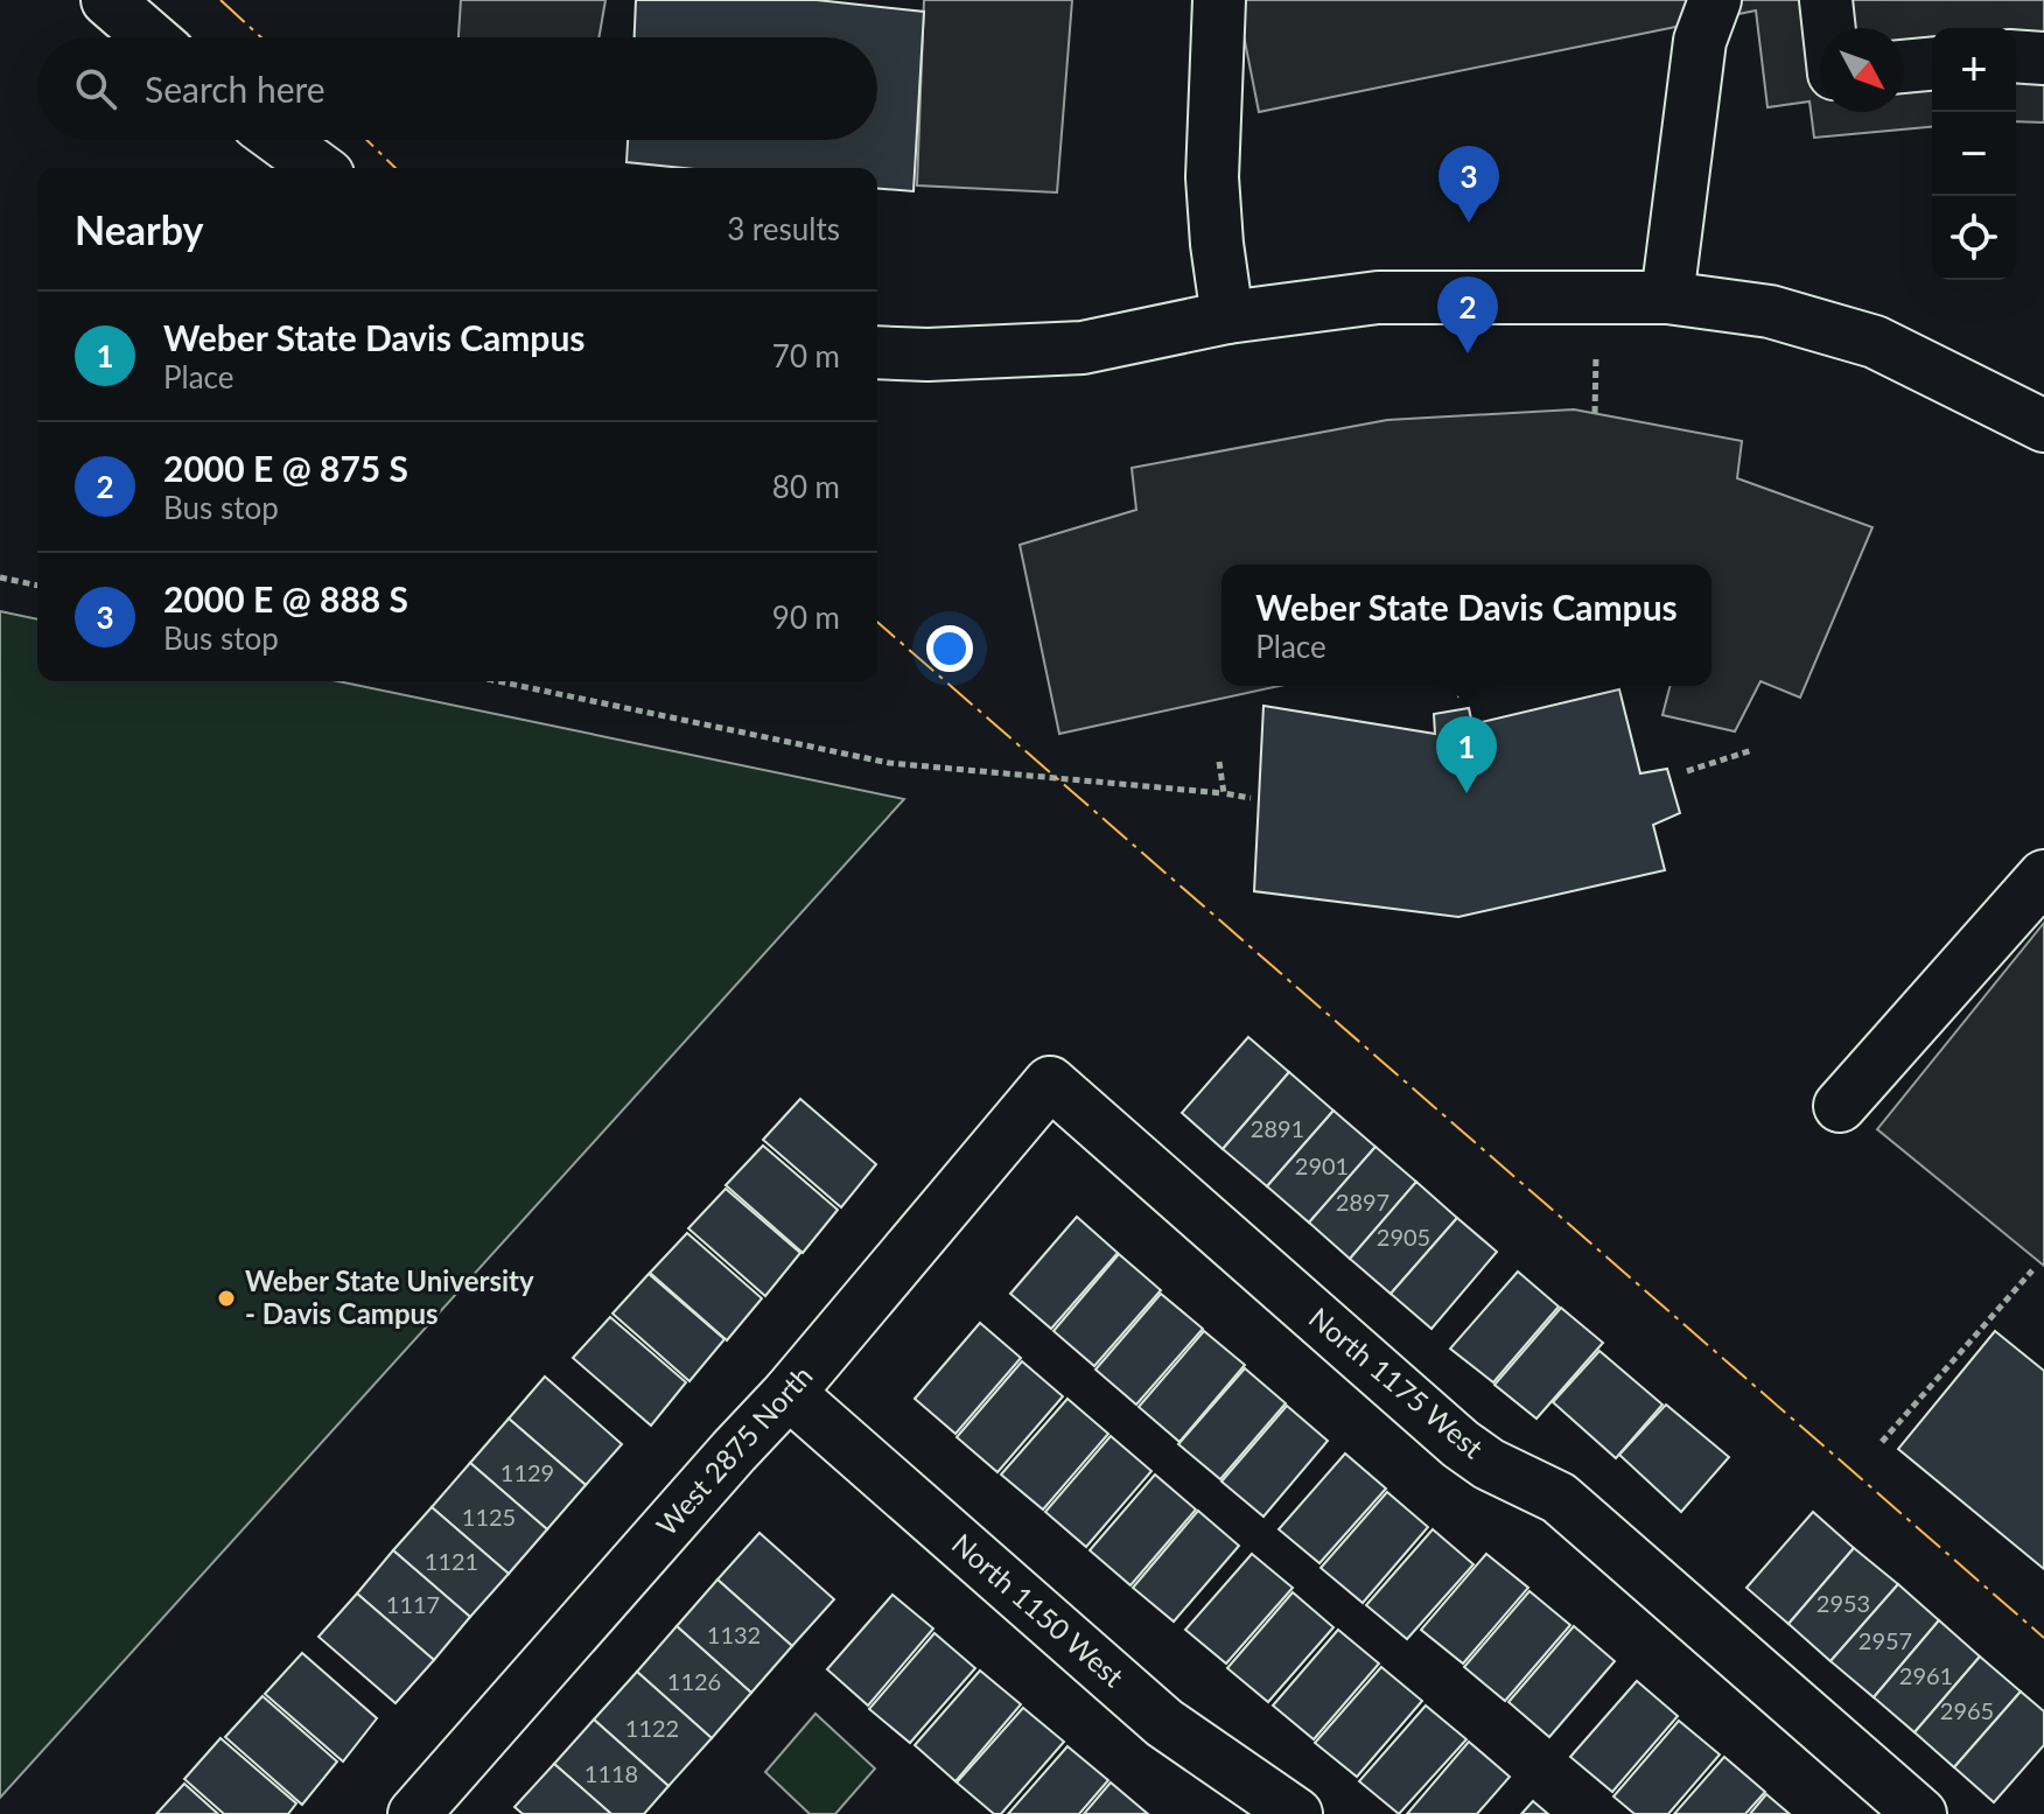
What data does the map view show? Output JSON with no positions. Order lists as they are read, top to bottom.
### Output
{
  "streets": {
    "street": ["North 1175 West", "West 2875 North", "North 1150 West"]
  },
  "crossings": [
    ["North 1175 West", "West 2875 North"],
    ["West 2875 North", "North 1150 West"]
  ],
  "places": ["Weber State University - Davis Campus"],
  "house_numbers": [
    "2891",
    "2901",
    "2897",
    "2905",
    "1129",
    "1125",
    "1121",
    "2953",
    "1117",
    "1132",
    "2957",
    "2961",
    "1126",
    "2965",
    "1122",
    "1118"
  ],
  "north": "bottom right",
  "page": {
    "map_buttons": ["+", "−"],
    "search": "Search here",
    "pins": ["3", "2", "1"],
    "heading": ["Nearby", "3 results"],
    "list": [
      {
        "mark": "1",
        "name": "Weber State Davis Campus",
        "note": "Place",
        "value": "70 m"
      },
      {
        "mark": "2",
        "name": "2000 E @ 875 S",
        "note": "Bus stop",
        "value": "80 m"
      },
      {
        "mark": "3",
        "name": "2000 E @ 888 S",
        "note": "Bus stop",
        "value": "90 m"
      }
    ],
    "popup": ["Weber State Davis Campus", "Place"]
  }
}
